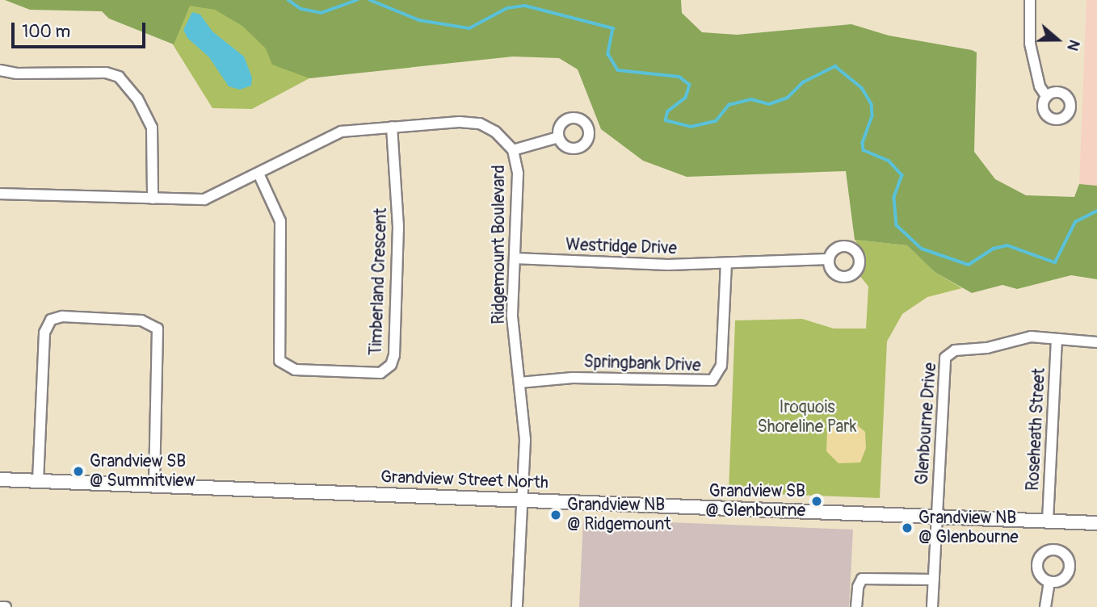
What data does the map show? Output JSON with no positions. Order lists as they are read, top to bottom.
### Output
{
  "streets": {
    "street": [
      "Ridgemount Boulevard",
      "Westridge Drive",
      "Timberland Crescent",
      "Springbank Drive",
      "Glenbourne Drive",
      "Roseheath Street",
      "Grandview Street North"
    ]
  },
  "crossings": [
    ["Ridgemount Boulevard", "Westridge Drive"],
    ["Ridgemount Boulevard", "Timberland Crescent"],
    ["Ridgemount Boulevard", "Springbank Drive"],
    ["Ridgemount Boulevard", "Grandview Street North"],
    ["Westridge Drive", "Springbank Drive"],
    ["Glenbourne Drive", "Roseheath Street"],
    ["Glenbourne Drive", "Grandview Street North"],
    ["Roseheath Street", "Grandview Street North"]
  ],
  "parks": ["Iroquois Shoreline Park"],
  "places": [
    "Grandview SB @ Summitview",
    "Grandview SB @ Glenbourne",
    "Grandview NB @ Ridgemount",
    "Grandview NB @ Glenbourne"
  ],
  "scale_bar": "100 m",
  "north": "right"
}
